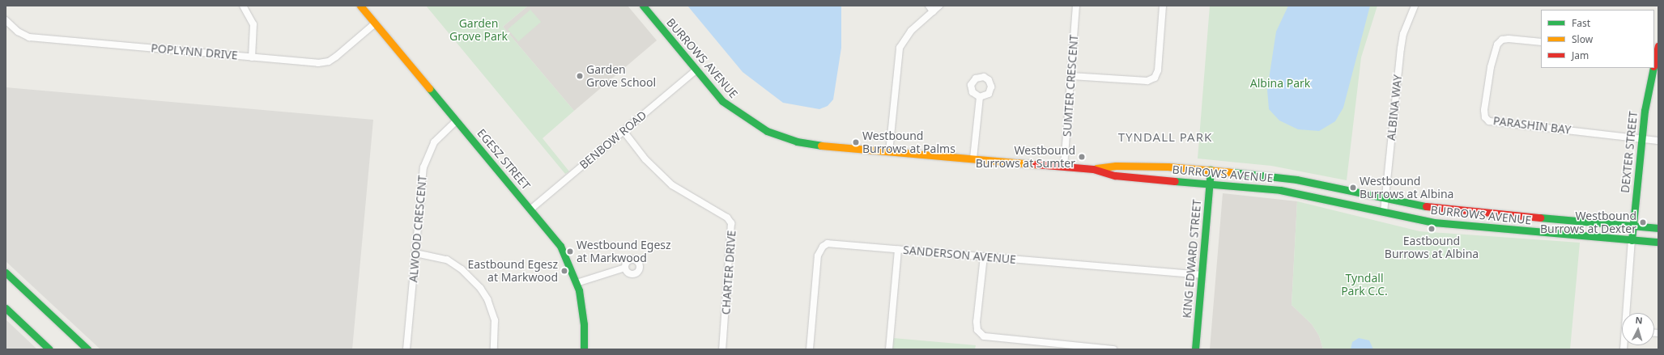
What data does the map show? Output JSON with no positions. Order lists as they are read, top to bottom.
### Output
{
  "streets": {
    "street": [
      "POPLYNN DRIVE",
      "BURROWS AVENUE",
      "SUMTER CRESCENT",
      "ALBINA WAY",
      "PARASHIN BAY",
      "BENBOW ROAD",
      "DEXTER STREET",
      "EGESZ STREET",
      "ALWOOD CRESCENT",
      "SANDERSON AVENUE",
      "KING EDWARD STREET",
      "CHARTER DRIVE"
    ]
  },
  "crossings": [
    ["POPLYNN DRIVE", "EGESZ STREET"],
    ["BURROWS AVENUE", "SUMTER CRESCENT"],
    ["BURROWS AVENUE", "ALBINA WAY"],
    ["BURROWS AVENUE", "BENBOW ROAD"],
    ["BURROWS AVENUE", "DEXTER STREET"],
    ["BURROWS AVENUE", "KING EDWARD STREET"],
    ["PARASHIN BAY", "DEXTER STREET"],
    ["BENBOW ROAD", "EGESZ STREET"],
    ["BENBOW ROAD", "CHARTER DRIVE"],
    ["EGESZ STREET", "ALWOOD CRESCENT"],
    ["SANDERSON AVENUE", "KING EDWARD STREET"]
  ],
  "districts": ["TYNDALL PARK"],
  "parks": ["Garden Grove Park", "Albina Park", "Tyndall Park C.C."],
  "places": [
    "Garden Grove School",
    "Westbound Burrows at Palms",
    "Westbound Burrows at Sumter",
    "Westbound Burrows at Albina",
    "Westbound Burrows at Dexter",
    "Eastbound Burrows at Albina",
    "Westbound Egesz at Markwood",
    "Eastbound Egesz at Markwood"
  ],
  "legend": ["Fast", "Slow", "Jam"],
  "north": "top"
}
